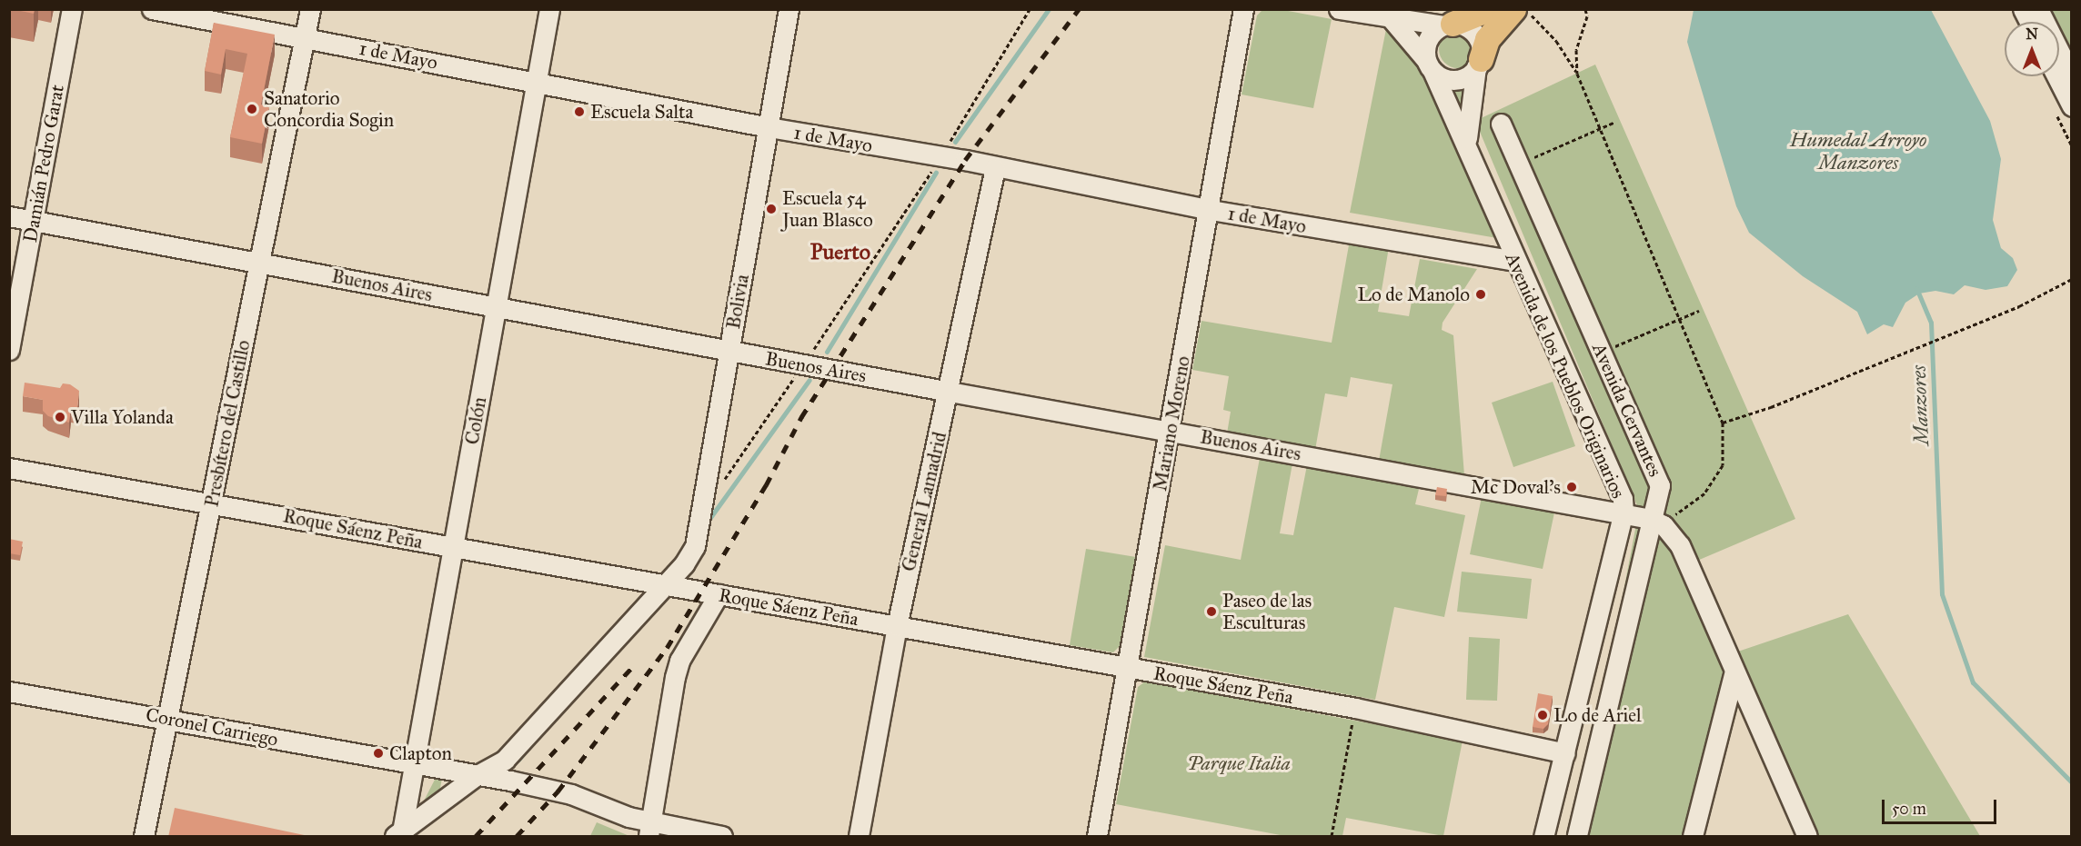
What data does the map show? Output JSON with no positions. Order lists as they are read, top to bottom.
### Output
{
  "streets": {
    "street": [
      "1 de Mayo",
      "Damián Pedro Garat",
      "Buenos Aires",
      "Bolivia",
      "Avenida de los Pueblos Originarios",
      "Avenida Cervantes",
      "Colón",
      "Presbítero del Castillo",
      "Mariano Moreno",
      "General Lamadrid",
      "Roque Sáenz Peña",
      "Coronel Carriego"
    ]
  },
  "crossings": [
    ["1 de Mayo", "Bolivia"],
    ["1 de Mayo", "Avenida de los Pueblos Originarios"],
    ["1 de Mayo", "Colón"],
    ["1 de Mayo", "Presbítero del Castillo"],
    ["1 de Mayo", "Mariano Moreno"],
    ["1 de Mayo", "General Lamadrid"],
    ["Damián Pedro Garat", "Buenos Aires"],
    ["Buenos Aires", "Bolivia"],
    ["Buenos Aires", "Avenida de los Pueblos Originarios"],
    ["Buenos Aires", "Avenida Cervantes"],
    ["Buenos Aires", "Colón"],
    ["Buenos Aires", "Presbítero del Castillo"],
    ["Buenos Aires", "Mariano Moreno"],
    ["Buenos Aires", "General Lamadrid"],
    ["Bolivia", "Colón"],
    ["Bolivia", "Roque Sáenz Peña"],
    ["Bolivia", "Coronel Carriego"],
    ["Avenida de los Pueblos Originarios", "Roque Sáenz Peña"],
    ["Colón", "Roque Sáenz Peña"],
    ["Colón", "Coronel Carriego"],
    ["Presbítero del Castillo", "Roque Sáenz Peña"],
    ["Presbítero del Castillo", "Coronel Carriego"],
    ["Mariano Moreno", "Roque Sáenz Peña"],
    ["General Lamadrid", "Roque Sáenz Peña"]
  ],
  "districts": ["Puerto"],
  "water": ["Humedal Arroyo Manzores", "Manzores"],
  "parks": ["Parque Italia"],
  "places": [
    "Sanatorio Concordia Sogin",
    "Escuela Salta",
    "Escuela 54 Juan Blasco",
    "Lo de Manolo",
    "Villa Yolanda",
    "Mc Doval's",
    "Paseo de las Esculturas",
    "Lo de Ariel",
    "Clapton"
  ],
  "scale_bar": "50 m",
  "north": "top"
}
